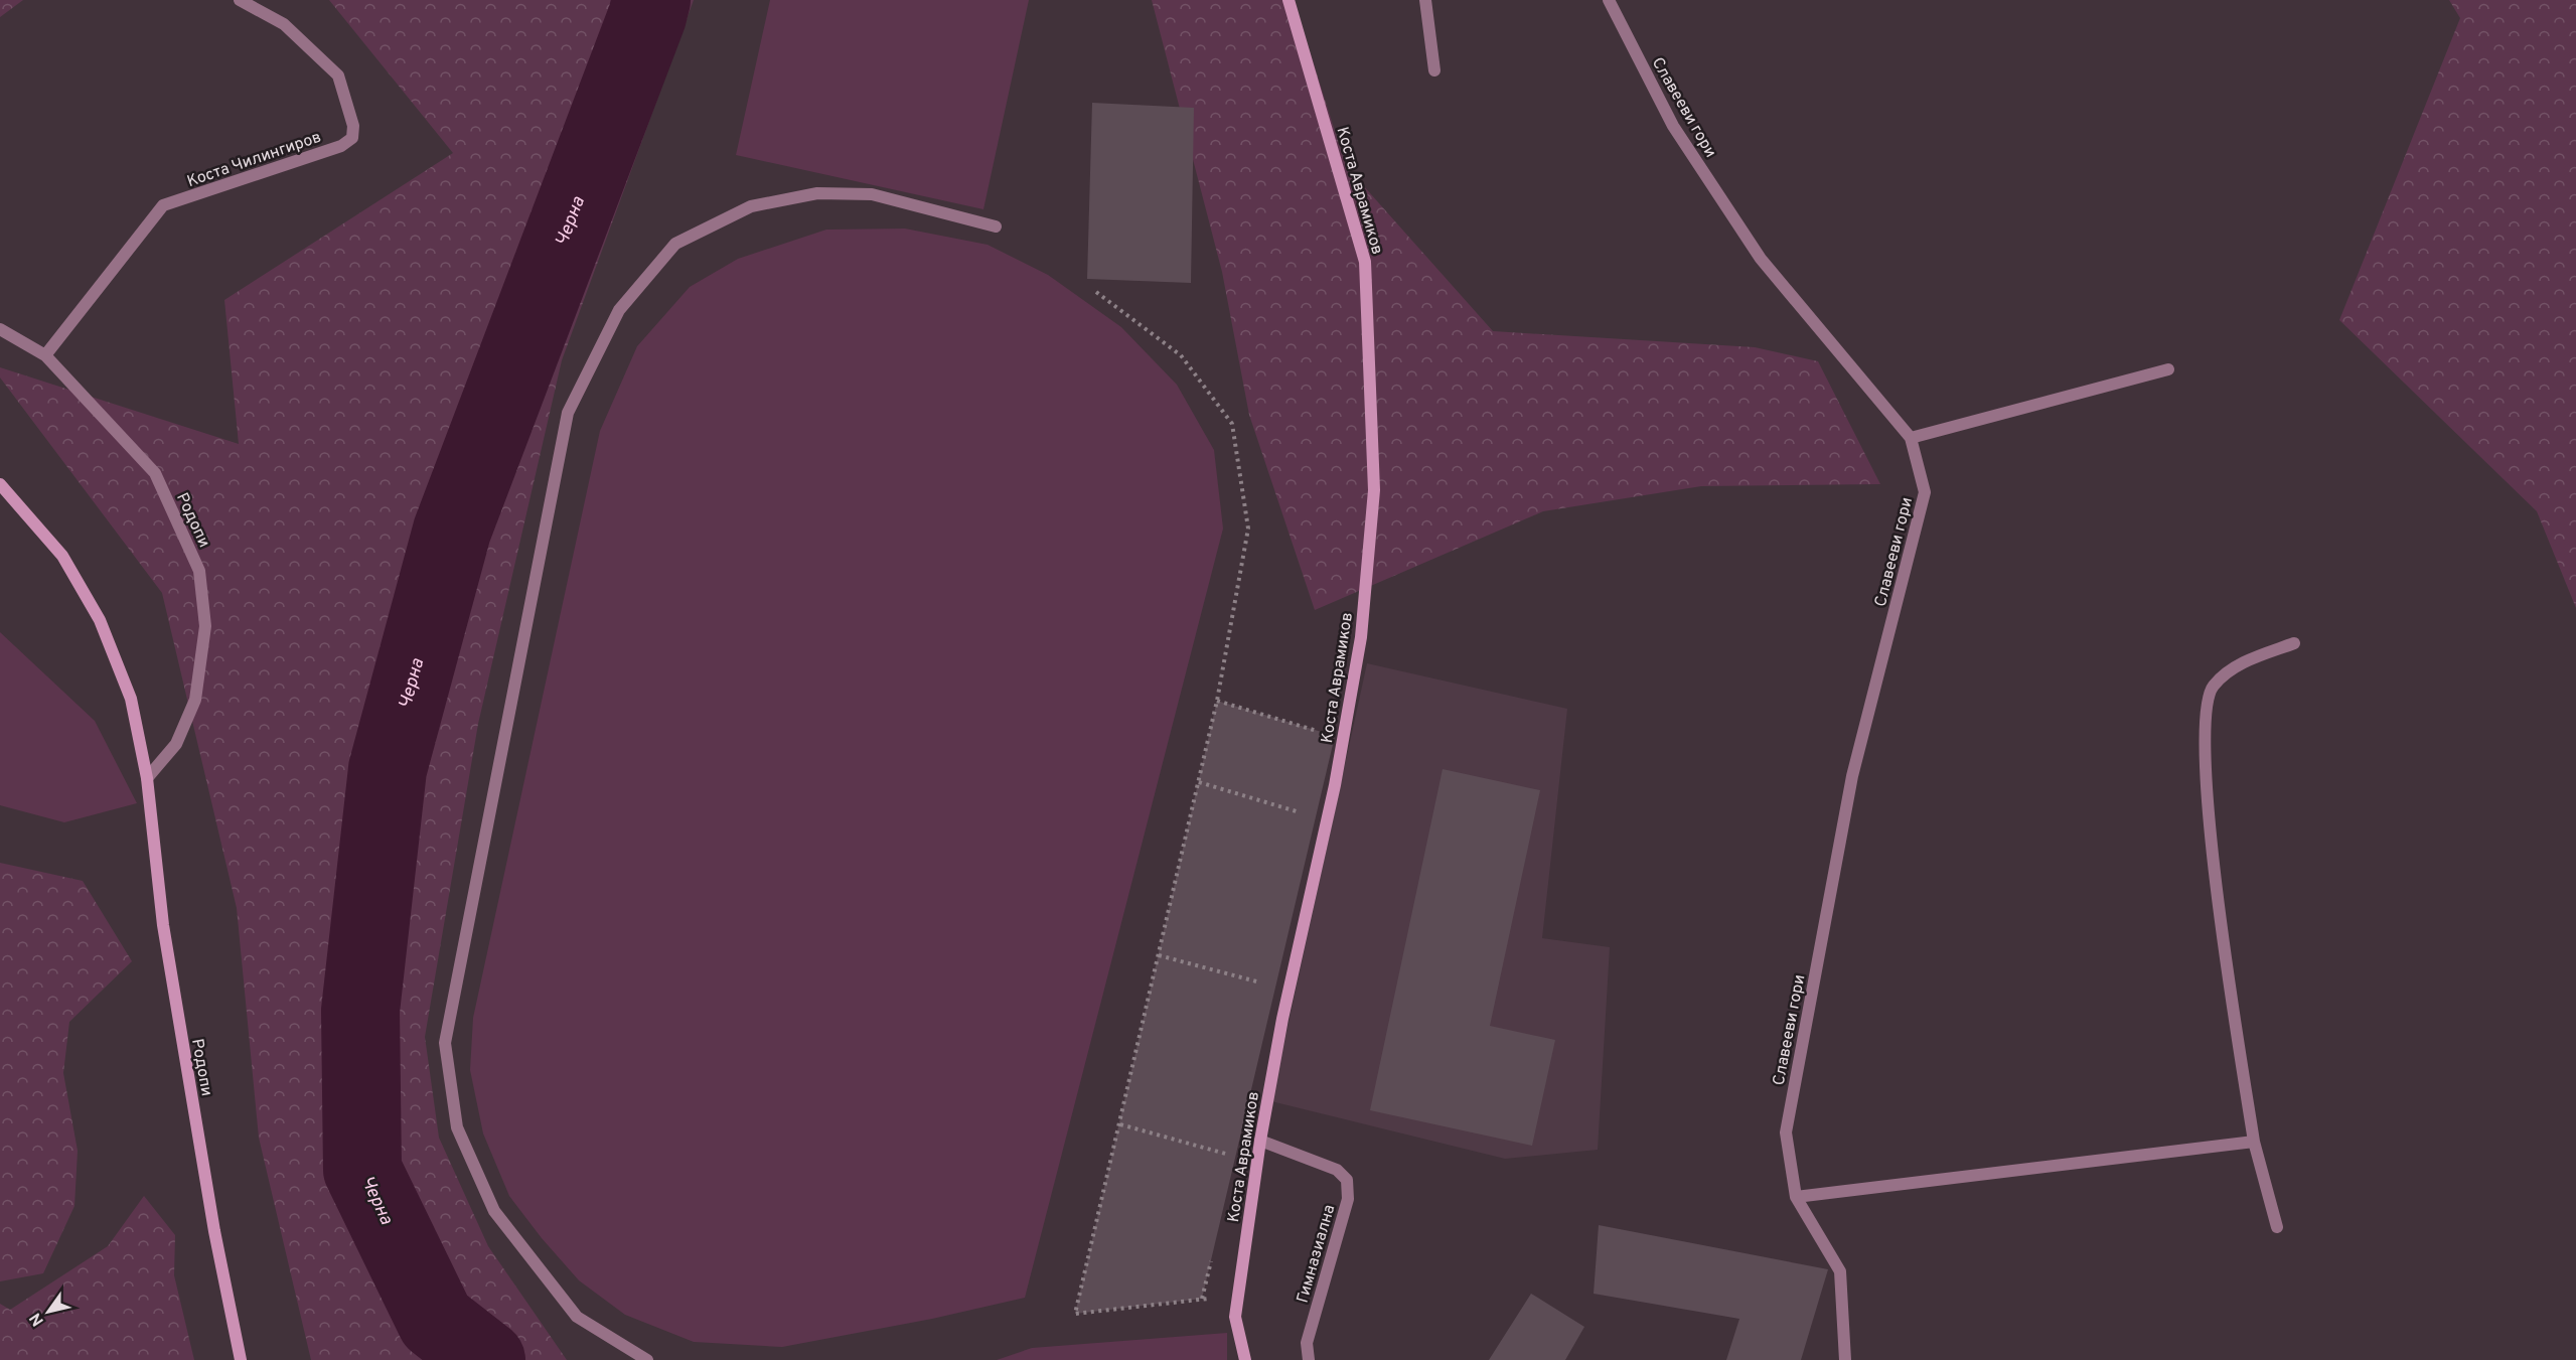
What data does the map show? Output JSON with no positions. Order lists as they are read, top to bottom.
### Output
{
  "streets": {
    "street": [
      "Славееви гори",
      "Коста Чилингиров",
      "Коста Аврамиков",
      "Родопи",
      "Гимназиална"
    ]
  },
  "crossings": [
    ["Коста Чилингиров", "Родопи"],
    ["Коста Аврамиков", "Гимназиална"]
  ],
  "water": ["Черна"],
  "north": "bottom left"
}
